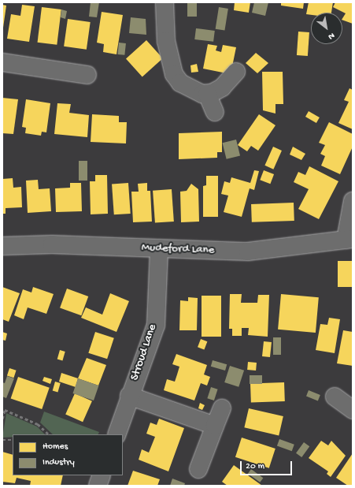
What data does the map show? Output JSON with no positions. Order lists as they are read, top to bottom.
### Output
{
  "streets": {
    "street": ["Mudeford Lane", "Stroud Lane"]
  },
  "crossings": [
    ["Mudeford Lane", "Stroud Lane"]
  ],
  "legend": ["Homes", "Industry"],
  "scale_bar": "20 m",
  "north": "bottom right"
}
